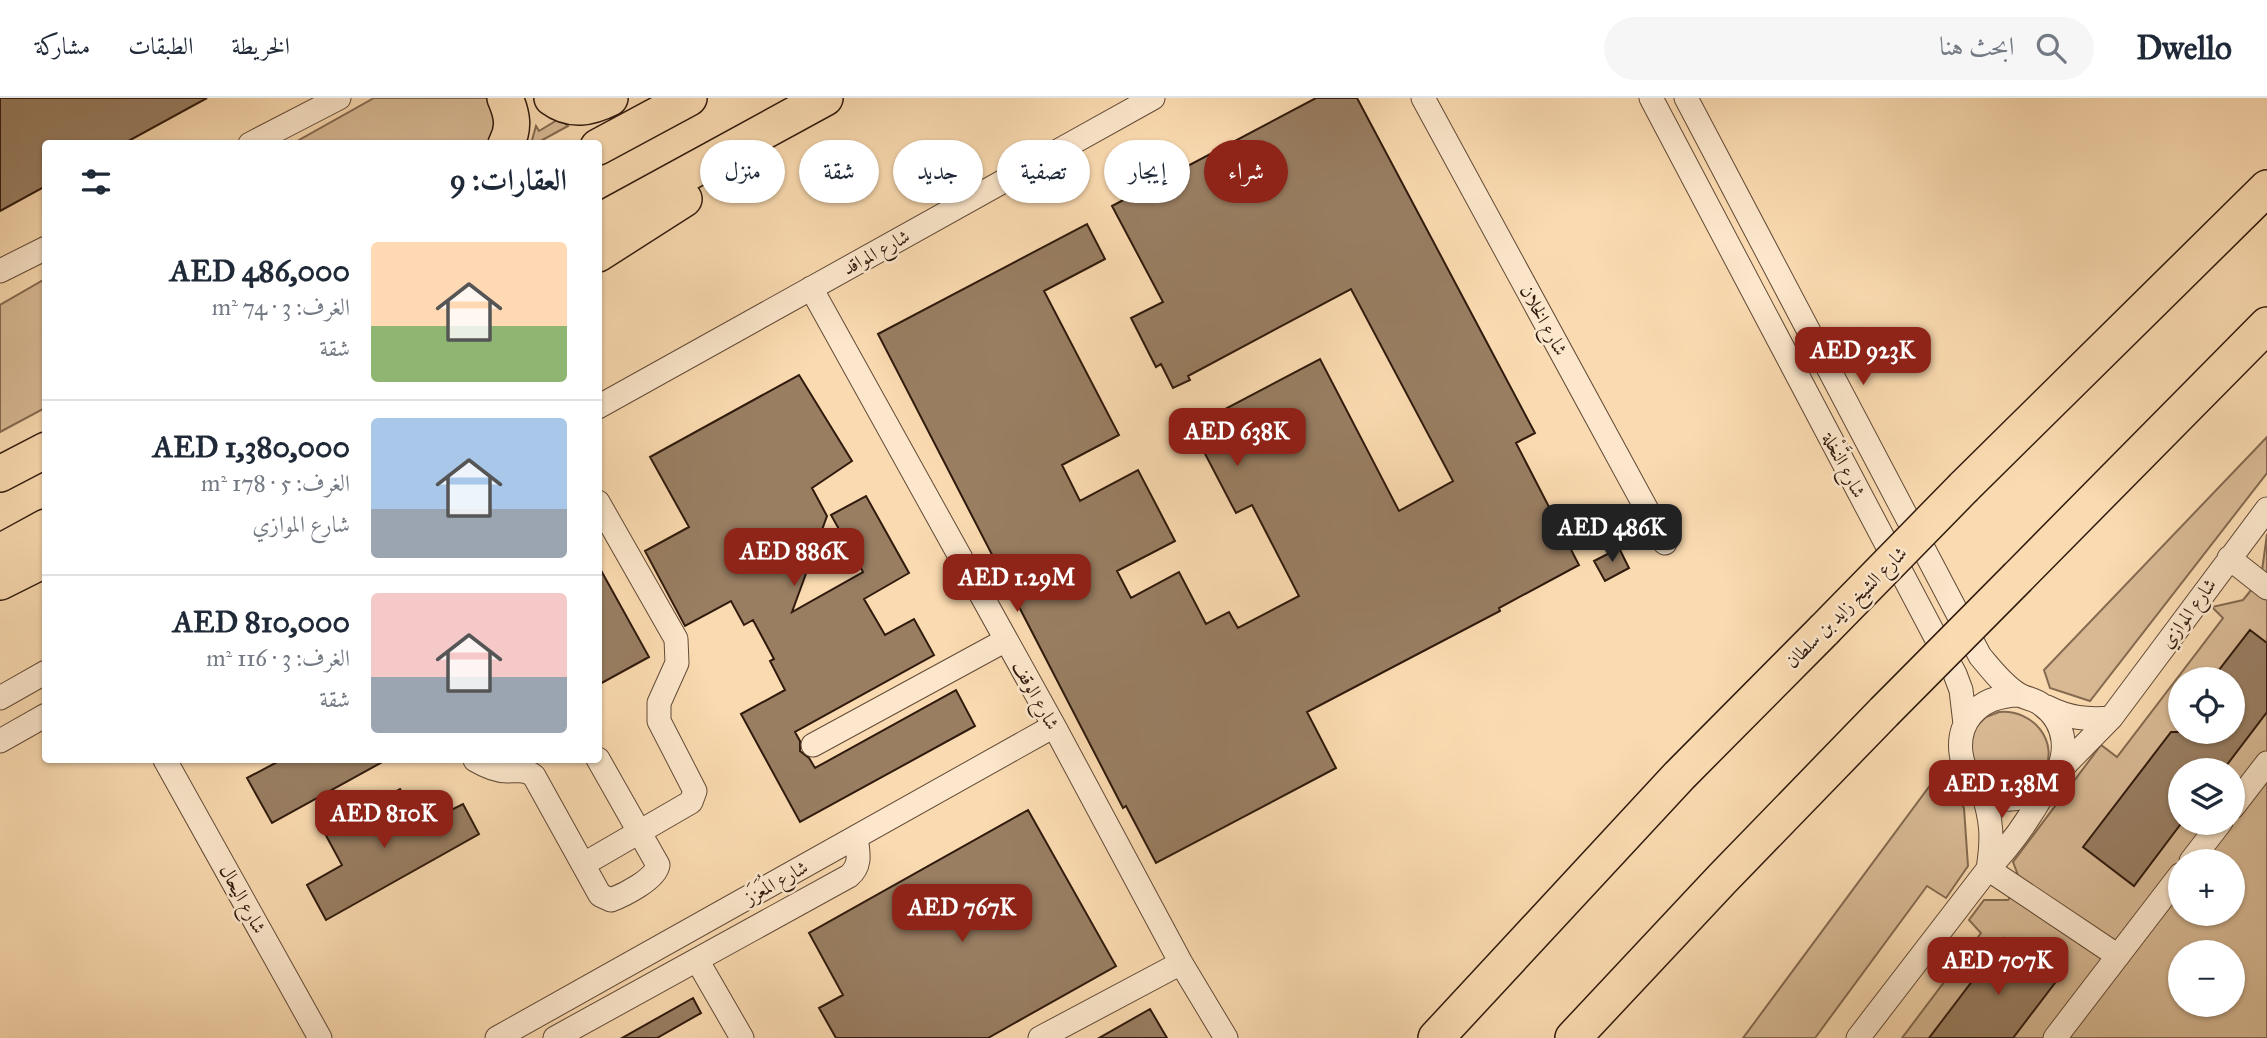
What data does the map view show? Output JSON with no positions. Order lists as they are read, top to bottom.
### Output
{
  "streets": {
    "highway": ["شارع الشيخ زايد بن سلطان"],
    "street": [
      "شارع المواقد",
      "شارع الخلان",
      "شارع النَّخْلة",
      "شارع الموازي",
      "شارع الوقف",
      "شارع المُعَزَز",
      "شارع اليحال"
    ]
  },
  "crossings": [
    ["شارع المواقد", "شارع الوقف"],
    ["شارع النَّخْلة", "شارع الموازي"],
    ["شارع الوقف", "شارع المُعَزَز"]
  ],
  "page": {
    "header": "Dwello",
    "search": "ابحث هنا",
    "nav": ["الخريطة", "الطبقات", "مشاركة"],
    "chip": [
      "شراء",
      "إيجار",
      "تصفية",
      "جديد",
      "شقة",
      "منزل"
    ],
    "heading": "العقارات: 9",
    "list": [
      {
        "name": "AED 486,000",
        "note": "الغرف: 3 · 74 m² · شقة"
      },
      {
        "name": "AED 1,380,000",
        "note": "الغرف: 5 · 178 m² · شارع الموازي"
      },
      {
        "name": "AED 810,000",
        "note": "الغرف: 3 · 116 m² · شقة"
      }
    ],
    "price": [
      "AED 923K",
      "AED 638K",
      "AED 486K",
      "AED 886K",
      "AED 1.29M",
      "AED 1.38M",
      "AED 810K",
      "AED 767K",
      "AED 707K"
    ],
    "map_buttons": ["+", "−"]
  }
}
